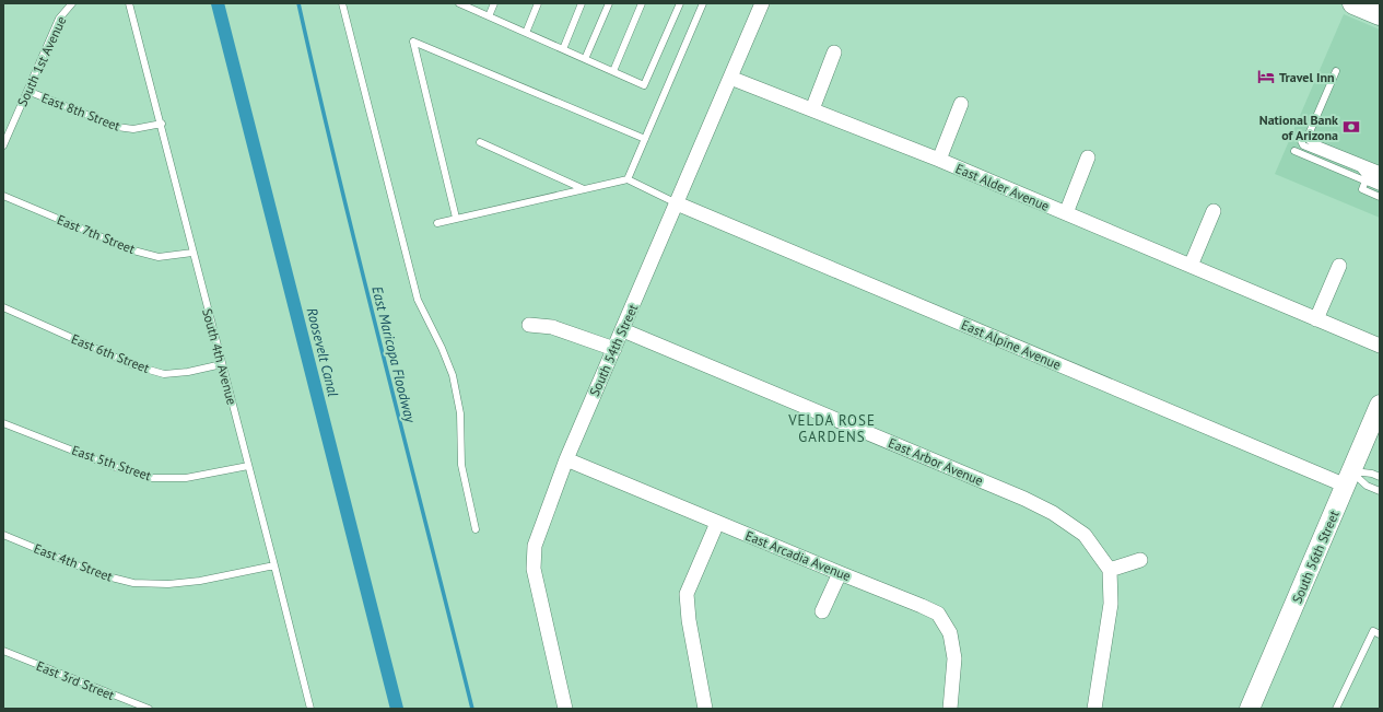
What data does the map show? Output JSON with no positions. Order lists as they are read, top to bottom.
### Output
{
  "streets": {
    "street": [
      "East Alder Avenue",
      "East Alpine Avenue",
      "South 54th Street",
      "East Arbor Avenue",
      "East Arcadia Avenue",
      "South 56th Street"
    ],
    "lane": [
      "South 1st Avenue",
      "East 8th Street",
      "East 7th Street",
      "East 6th Street",
      "South 4th Avenue",
      "East 5th Street",
      "East 4th Street",
      "East 3rd Street"
    ]
  },
  "crossings": [
    ["South 1st Avenue", "East 8th Street"],
    ["East 8th Street", "South 4th Avenue"],
    ["East Alder Avenue", "South 54th Street"],
    ["East 7th Street", "South 4th Avenue"],
    ["East Alpine Avenue", "South 54th Street"],
    ["East Alpine Avenue", "South 56th Street"],
    ["South 54th Street", "East Arbor Avenue"],
    ["South 54th Street", "East Arcadia Avenue"],
    ["East 6th Street", "South 4th Avenue"],
    ["South 4th Avenue", "East 5th Street"],
    ["South 4th Avenue", "East 4th Street"]
  ],
  "districts": ["VELDA ROSE GARDENS"],
  "water": ["Roosevelt Canal", "East Maricopa Floodway"],
  "places": {
    "hotel": ["Travel Inn"],
    "bank": ["National Bank of Arizona"]
  }
}
